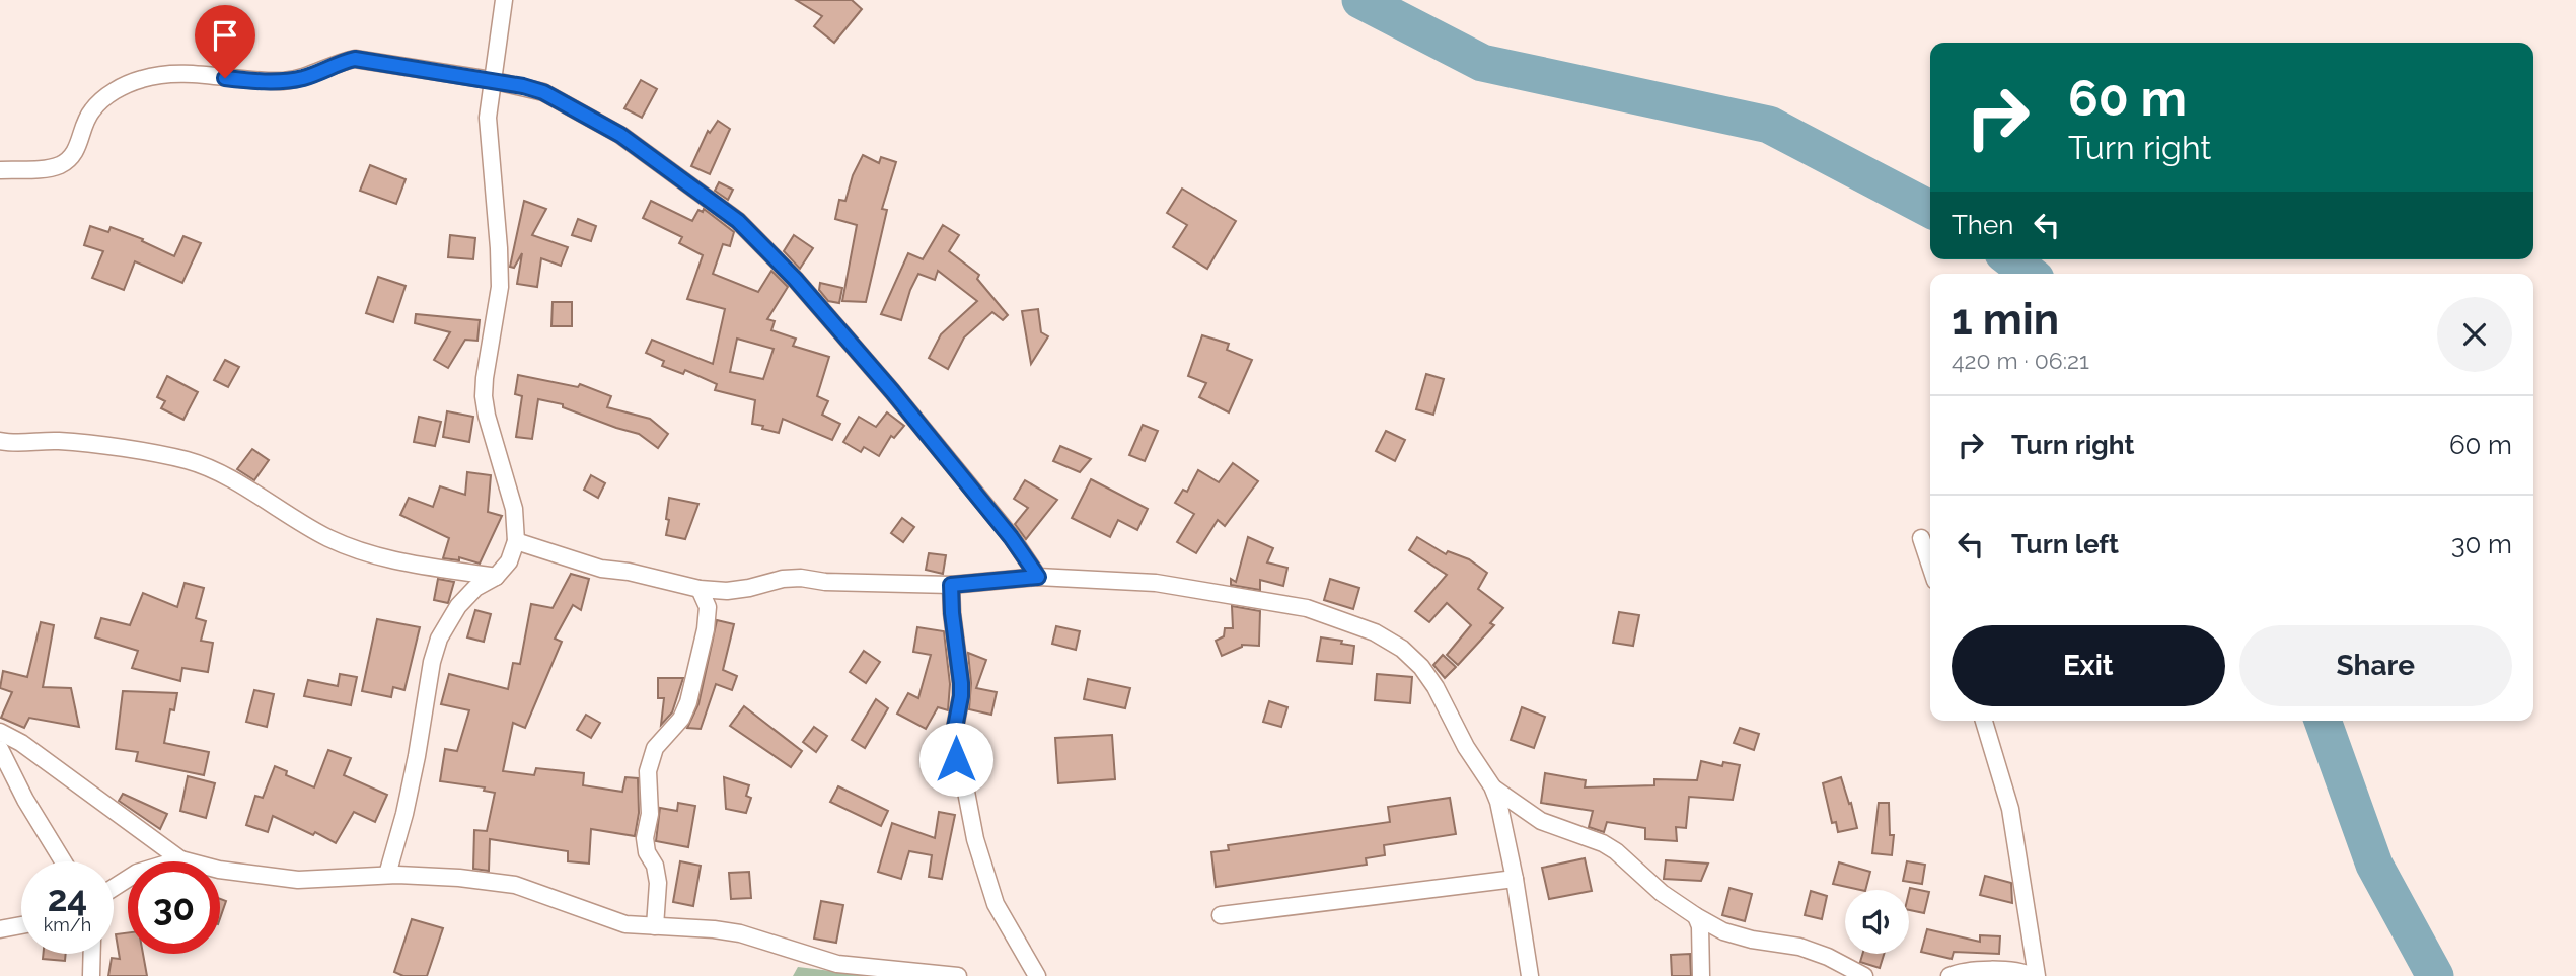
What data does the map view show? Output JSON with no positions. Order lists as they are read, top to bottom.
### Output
{
  "page": {
    "turn": ["60 m", "Turn right"],
    "then": "Then",
    "heading": ["1 min", "420 m · 06:21"],
    "list": [
      {
        "name": "Turn right",
        "value": "60 m"
      },
      {
        "name": "Turn left",
        "value": "30 m"
      }
    ],
    "buttons": ["Exit", "Share"],
    "speed": "24 km/h",
    "limit": "30"
  }
}
